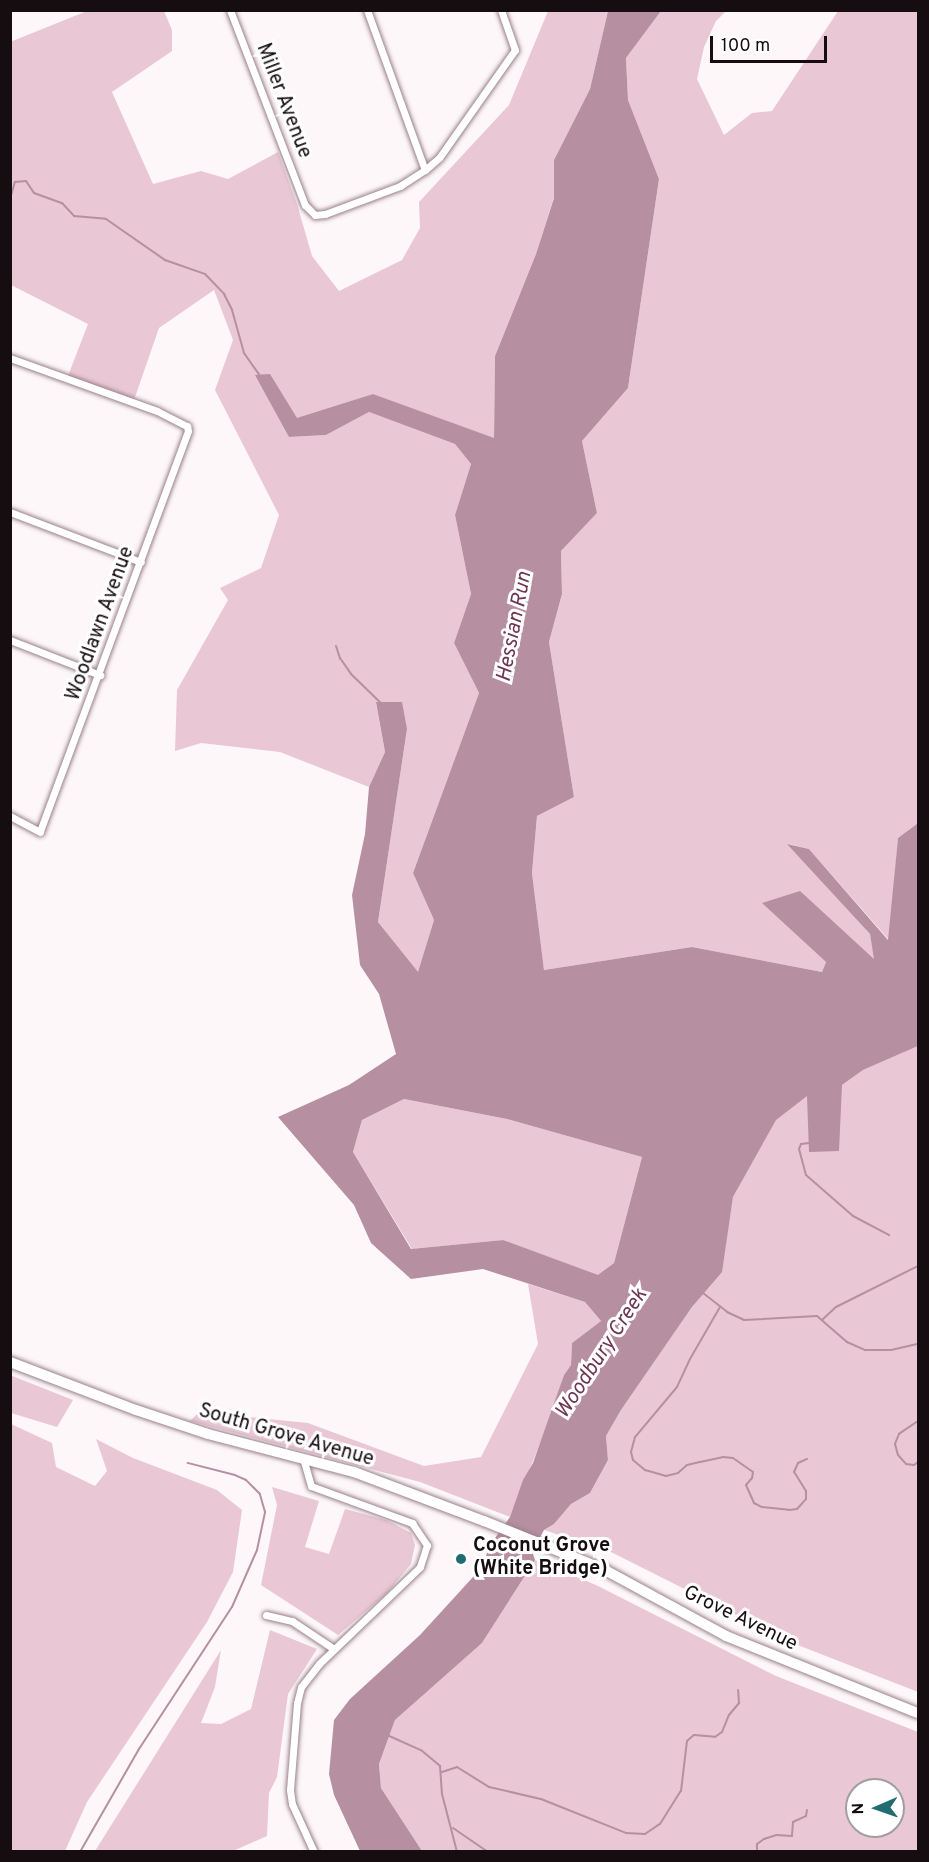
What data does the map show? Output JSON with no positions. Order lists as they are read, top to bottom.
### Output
{
  "streets": {
    "main road": ["South Grove Avenue", "Grove Avenue"],
    "street": ["Miller Avenue", "Woodlawn Avenue"]
  },
  "crossings": [
    ["South Grove Avenue", "Grove Avenue"]
  ],
  "water": ["Hessian Run", "Woodbury Creek"],
  "places": ["Coconut Grove (White Bridge)"],
  "scale_bar": "100 m",
  "north": "left"
}
